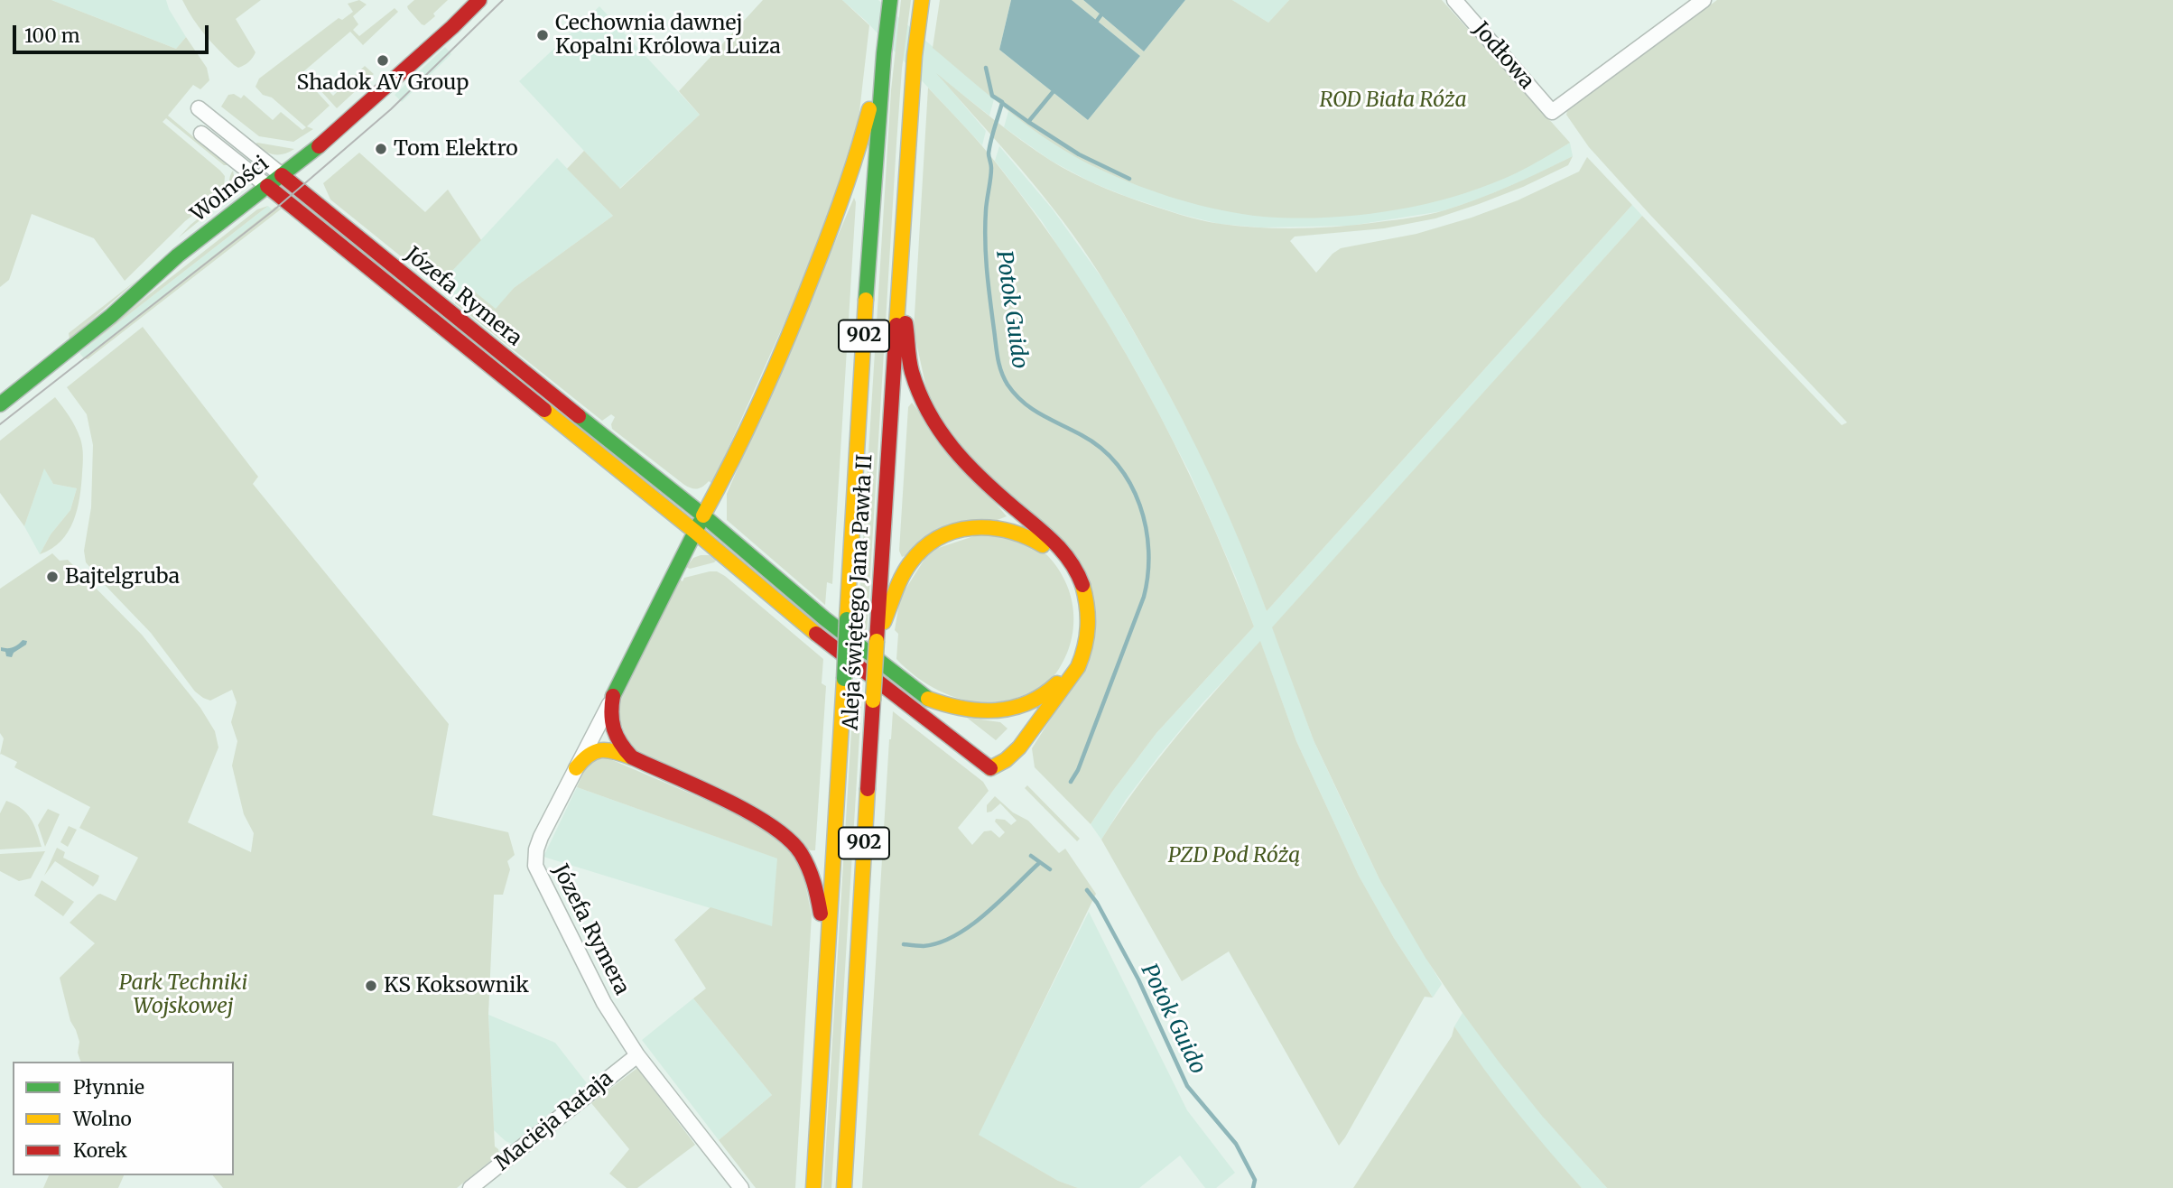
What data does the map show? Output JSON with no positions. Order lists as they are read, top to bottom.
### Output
{
  "streets": {
    "main road": [
      "Wolności",
      "Józefa Rymera",
      "902",
      "Aleja świętego Jana Pawła II"
    ],
    "street": ["Jodłowa", "Macieja Rataja"]
  },
  "crossings": [
    ["Wolności", "Józefa Rymera"],
    ["Józefa Rymera", "Aleja świętego Jana Pawła II"],
    ["Józefa Rymera", "Macieja Rataja"]
  ],
  "water": ["Potok Guido"],
  "parks": ["ROD Biała Róża", "PZD Pod Różą", "Park Techniki Wojskowej"],
  "places": [
    "Cechownia dawnej Kopalni Królowa Luiza",
    "Shadok AV Group",
    "Tom Elektro",
    "Bajtelgruba",
    "KS Koksownik"
  ],
  "legend": ["Płynnie", "Wolno", "Korek"],
  "scale_bar": "100 m"
}
